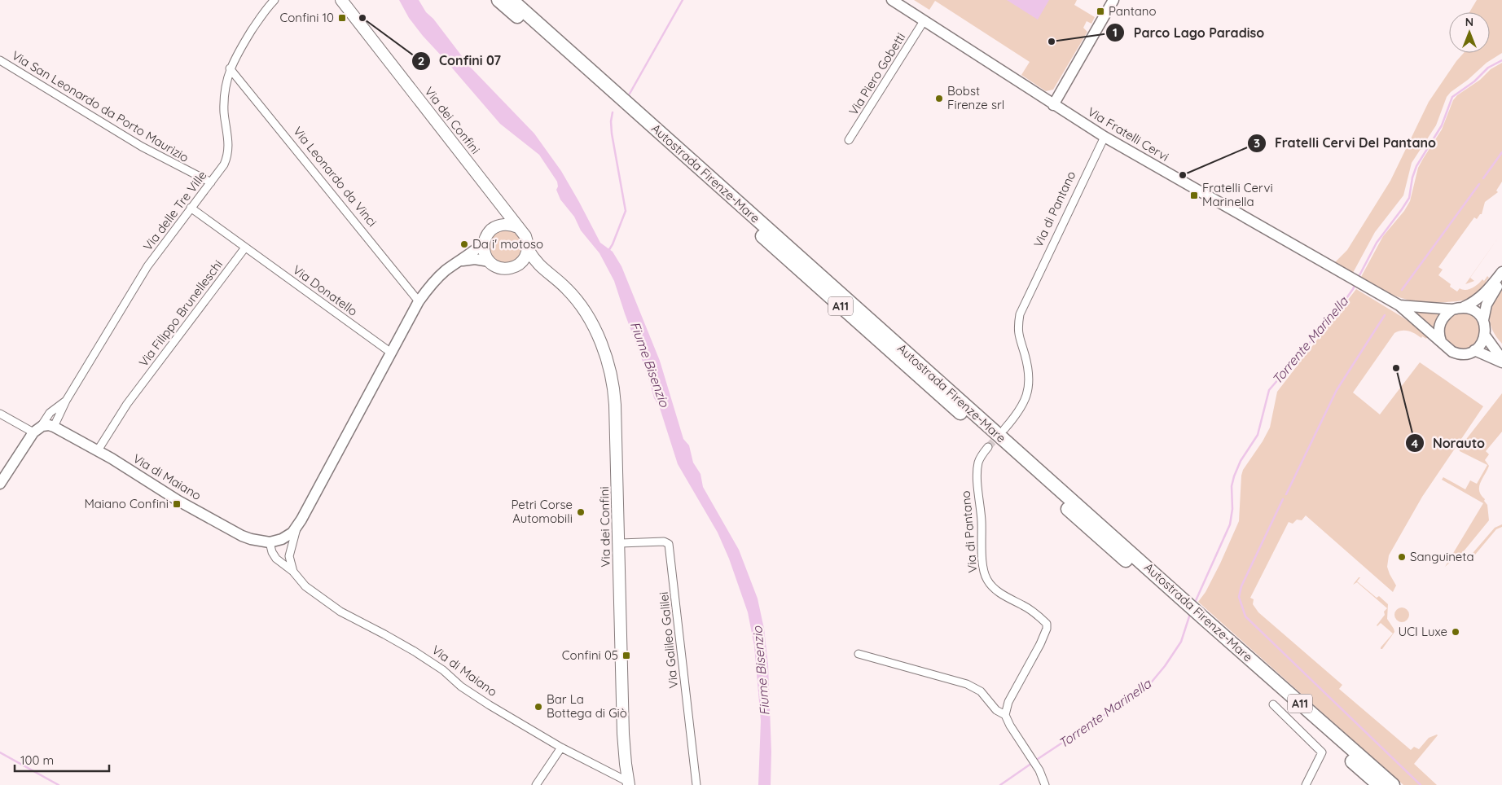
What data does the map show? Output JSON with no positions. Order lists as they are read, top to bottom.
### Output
{
  "streets": {
    "highway": ["Autostrada Firenze-Mare", "A11"],
    "main road": ["Via dei Confini"],
    "street": [
      "Via Piero Gobetti",
      "Via San Leonardo da Porto Maurizio",
      "Via Fratelli Cervi",
      "Via Leonardo da Vinci",
      "Via di Pantano",
      "Via delle Tre Ville",
      "Via Donatello",
      "Via Filippo Brunelleschi",
      "Via di Maiano",
      "Via Galileo Galilei"
    ]
  },
  "crossings": [
    ["Via Piero Gobetti", "Via Fratelli Cervi"],
    ["Via San Leonardo da Porto Maurizio", "Via delle Tre Ville"],
    ["Via dei Confini", "Via di Maiano"],
    ["Via dei Confini", "Via Galileo Galilei"],
    ["Via Fratelli Cervi", "Via di Pantano"],
    ["Via Leonardo da Vinci", "Via delle Tre Ville"],
    ["Via delle Tre Ville", "Via di Maiano"],
    ["Via Donatello", "Via Filippo Brunelleschi"],
    ["Via Filippo Brunelleschi", "Via di Maiano"]
  ],
  "water": ["Torrente Marinella", "Fiume Bisenzio"],
  "places": {
    "transit": [
      "Pantano",
      "Confini 10",
      "Fratelli Cervi Marinella",
      "Maiano Confini",
      "Confini 05"
    ],
    "other": [
      "Confini 07",
      "Parco Lago Paradiso",
      "Bobst Firenze srl",
      "Fratelli Cervi Del Pantano",
      "Da i' motoso",
      "Norauto",
      "Petri Corse Automobili",
      "Sanguineta",
      "UCI Luxe",
      "Bar La Bottega di Giò"
    ]
  },
  "scale_bar": "100 m",
  "north": "top"
}
